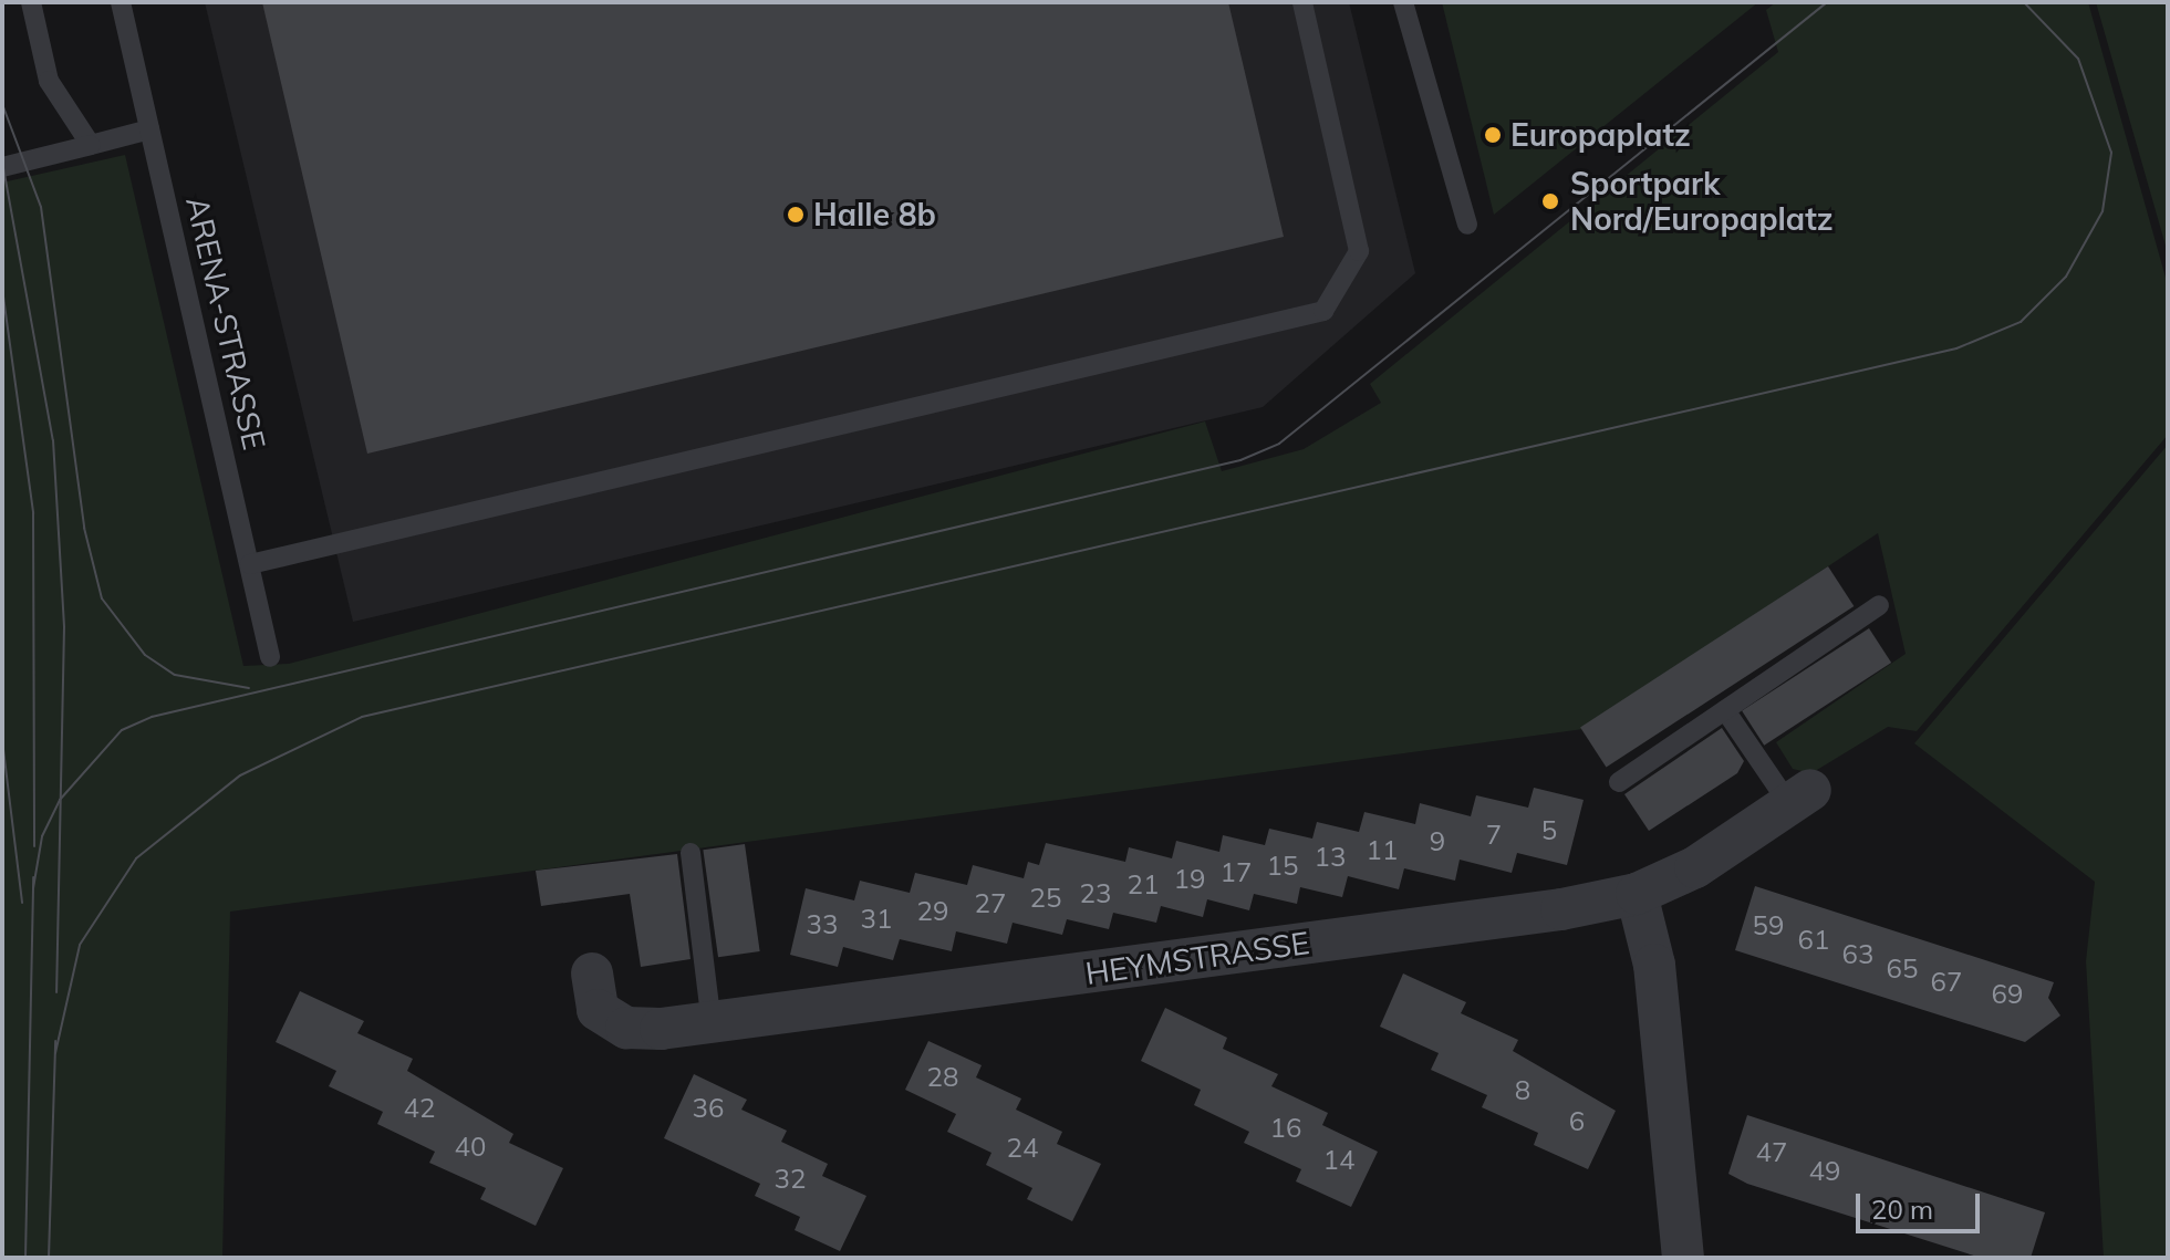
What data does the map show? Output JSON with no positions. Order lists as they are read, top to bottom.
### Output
{
  "streets": {
    "street": ["HEYMSTRASSE"],
    "lane": ["ARENA-STRASSE"]
  },
  "places": ["Europaplatz", "Sportpark Nord/Europaplatz", "Halle 8b"],
  "house_numbers": [
    "5",
    "7",
    "9",
    "11",
    "13",
    "15",
    "17",
    "19",
    "21",
    "23",
    "25",
    "27",
    "29",
    "31",
    "33",
    "59",
    "61",
    "63",
    "65",
    "67",
    "69",
    "28",
    "8",
    "42",
    "36",
    "6",
    "16",
    "40",
    "24",
    "47",
    "14",
    "49",
    "32"
  ],
  "scale_bar": "20 m"
}
